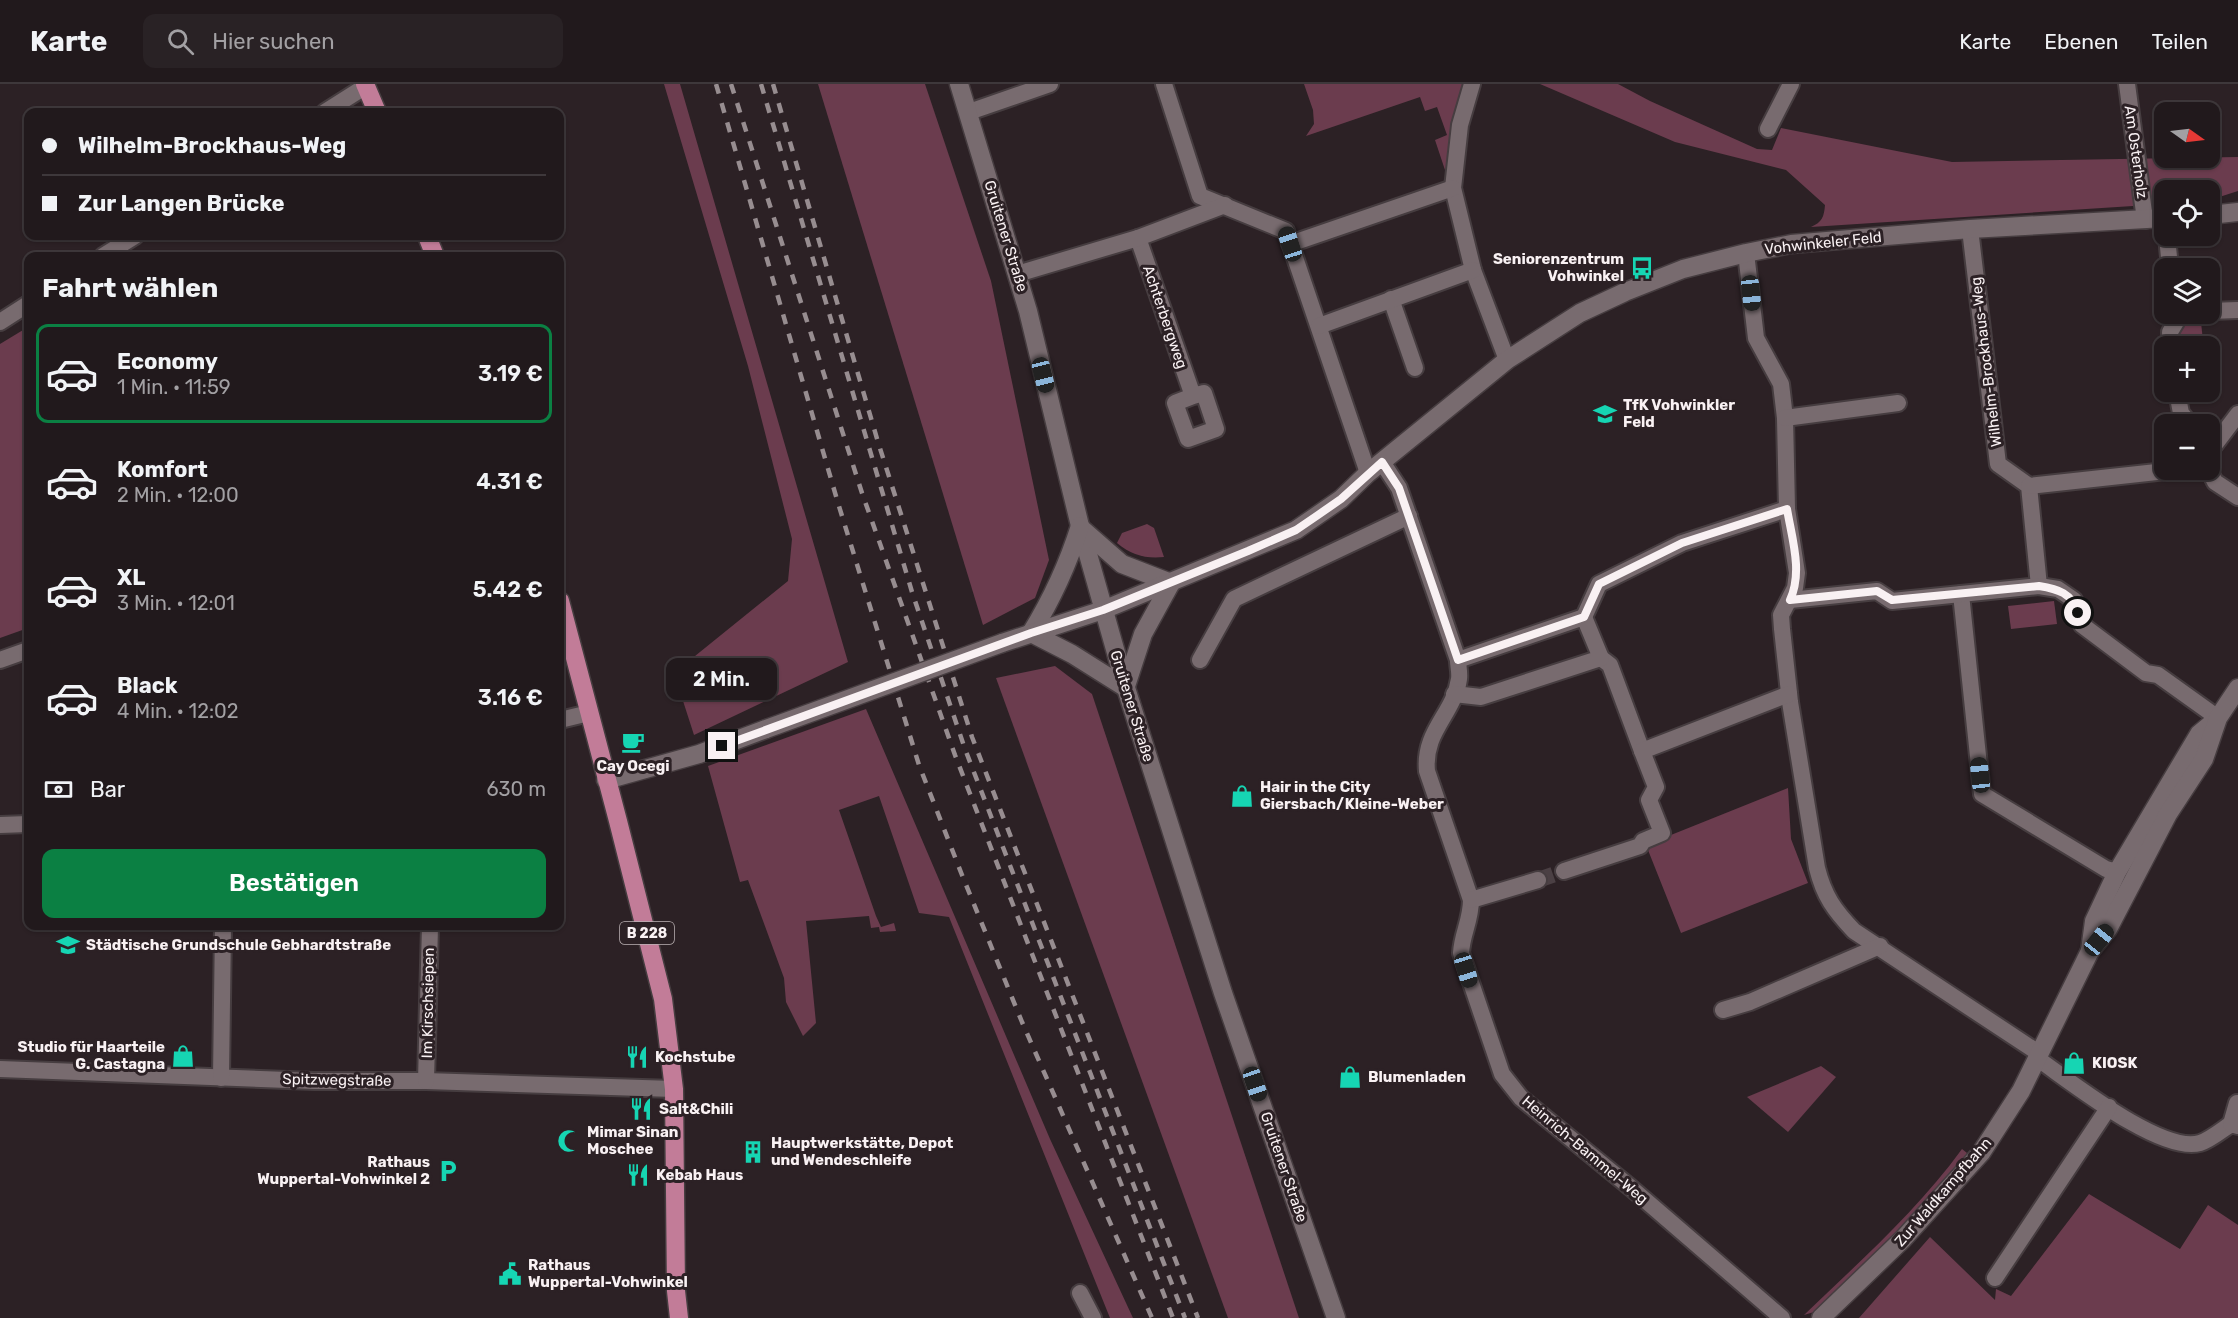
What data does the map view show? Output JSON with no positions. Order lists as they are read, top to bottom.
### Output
{
  "streets": {
    "main road": [
      "Gruitener Straße",
      "Vohwinkeler Feld",
      "B 228",
      "Zur Waldkampfbahn"
    ],
    "street": [
      "Am Osterholz",
      "Achterbergweg",
      "Wilhelm-Brockhaus-Weg",
      "Im Kirschsiepen",
      "Spitzwegstraße",
      "Heinrich-Bammel-Weg"
    ]
  },
  "crossings": [
    ["Am Osterholz", "Vohwinkeler Feld"],
    ["Gruitener Straße", "Vohwinkeler Feld"],
    ["Vohwinkeler Feld", "Wilhelm-Brockhaus-Weg"],
    ["Vohwinkeler Feld", "B 228"],
    ["Vohwinkeler Feld", "Heinrich-Bammel-Weg"],
    ["B 228", "Spitzwegstraße"],
    ["Im Kirschsiepen", "Spitzwegstraße"]
  ],
  "places": {
    "bus stop": ["Seniorenzentrum Vohwinkel"],
    "school or university": ["TfK Vohwinkler Feld", "Städtische Grundschule Gebhardtstraße"],
    "cafe": ["Cay Ocegi"],
    "shop": [
      "Hair in the City Giersbach/Kleine-Weber",
      "Studio für Haarteile G. Castagna",
      "KIOSK",
      "Blumenladen"
    ],
    "restaurant": ["Kochstube", "Salt&Chili", "Kebab Haus"],
    "mosque": ["Mimar Sinan Moschee"],
    "building": ["Hauptwerkstätte, Depot und Wendeschleife"],
    "parking": ["Rathaus Wuppertal-Vohwinkel 2"],
    "public building": ["Rathaus Wuppertal-Vohwinkel"]
  },
  "north": "right",
  "page": {
    "header": "Karte",
    "search": "Hier suchen",
    "nav": ["Karte", "Ebenen", "Teilen"],
    "map_buttons": ["+", "−"],
    "banner": ["Wilhelm-Brockhaus-Weg", "Zur Langen Brücke"],
    "heading": "Fahrt wählen",
    "list": [
      {
        "name": "Economy",
        "note": "1 Min. · 11:59",
        "value": "3.19 €"
      },
      {
        "name": "Komfort",
        "note": "2 Min. · 12:00",
        "value": "4.31 €"
      },
      {
        "name": "XL",
        "note": "3 Min. · 12:01",
        "value": "5.42 €"
      },
      {
        "name": "Black",
        "note": "4 Min. · 12:02",
        "value": "3.16 €"
      }
    ],
    "bubble": "2 Min.",
    "pay": ["Bar", "630 m"],
    "buttons": "Bestätigen"
  }
}
